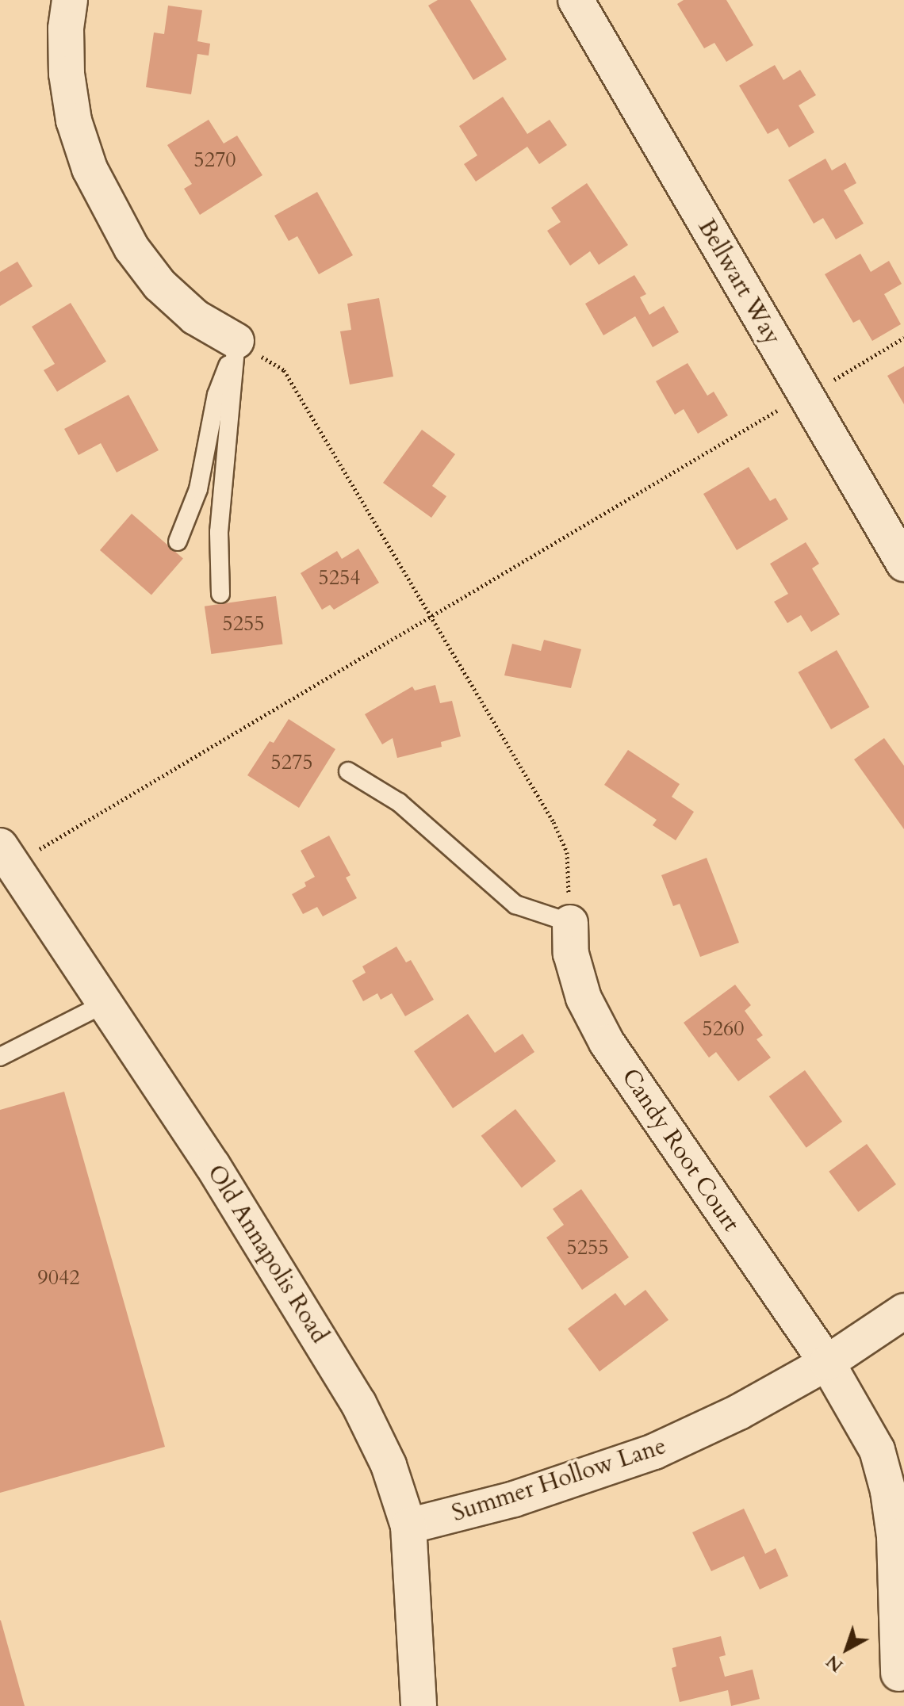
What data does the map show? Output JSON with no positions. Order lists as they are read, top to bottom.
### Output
{
  "streets": {
    "street": [
      "Bellwart Way",
      "Candy Root Court",
      "Old Annapolis Road",
      "Summer Hollow Lane"
    ]
  },
  "crossings": [
    ["Candy Root Court", "Summer Hollow Lane"],
    ["Old Annapolis Road", "Summer Hollow Lane"]
  ],
  "house_numbers": [
    "5270",
    "5254",
    "5255",
    "5275",
    "5260",
    "5255",
    "9042"
  ],
  "north": "bottom left"
}
